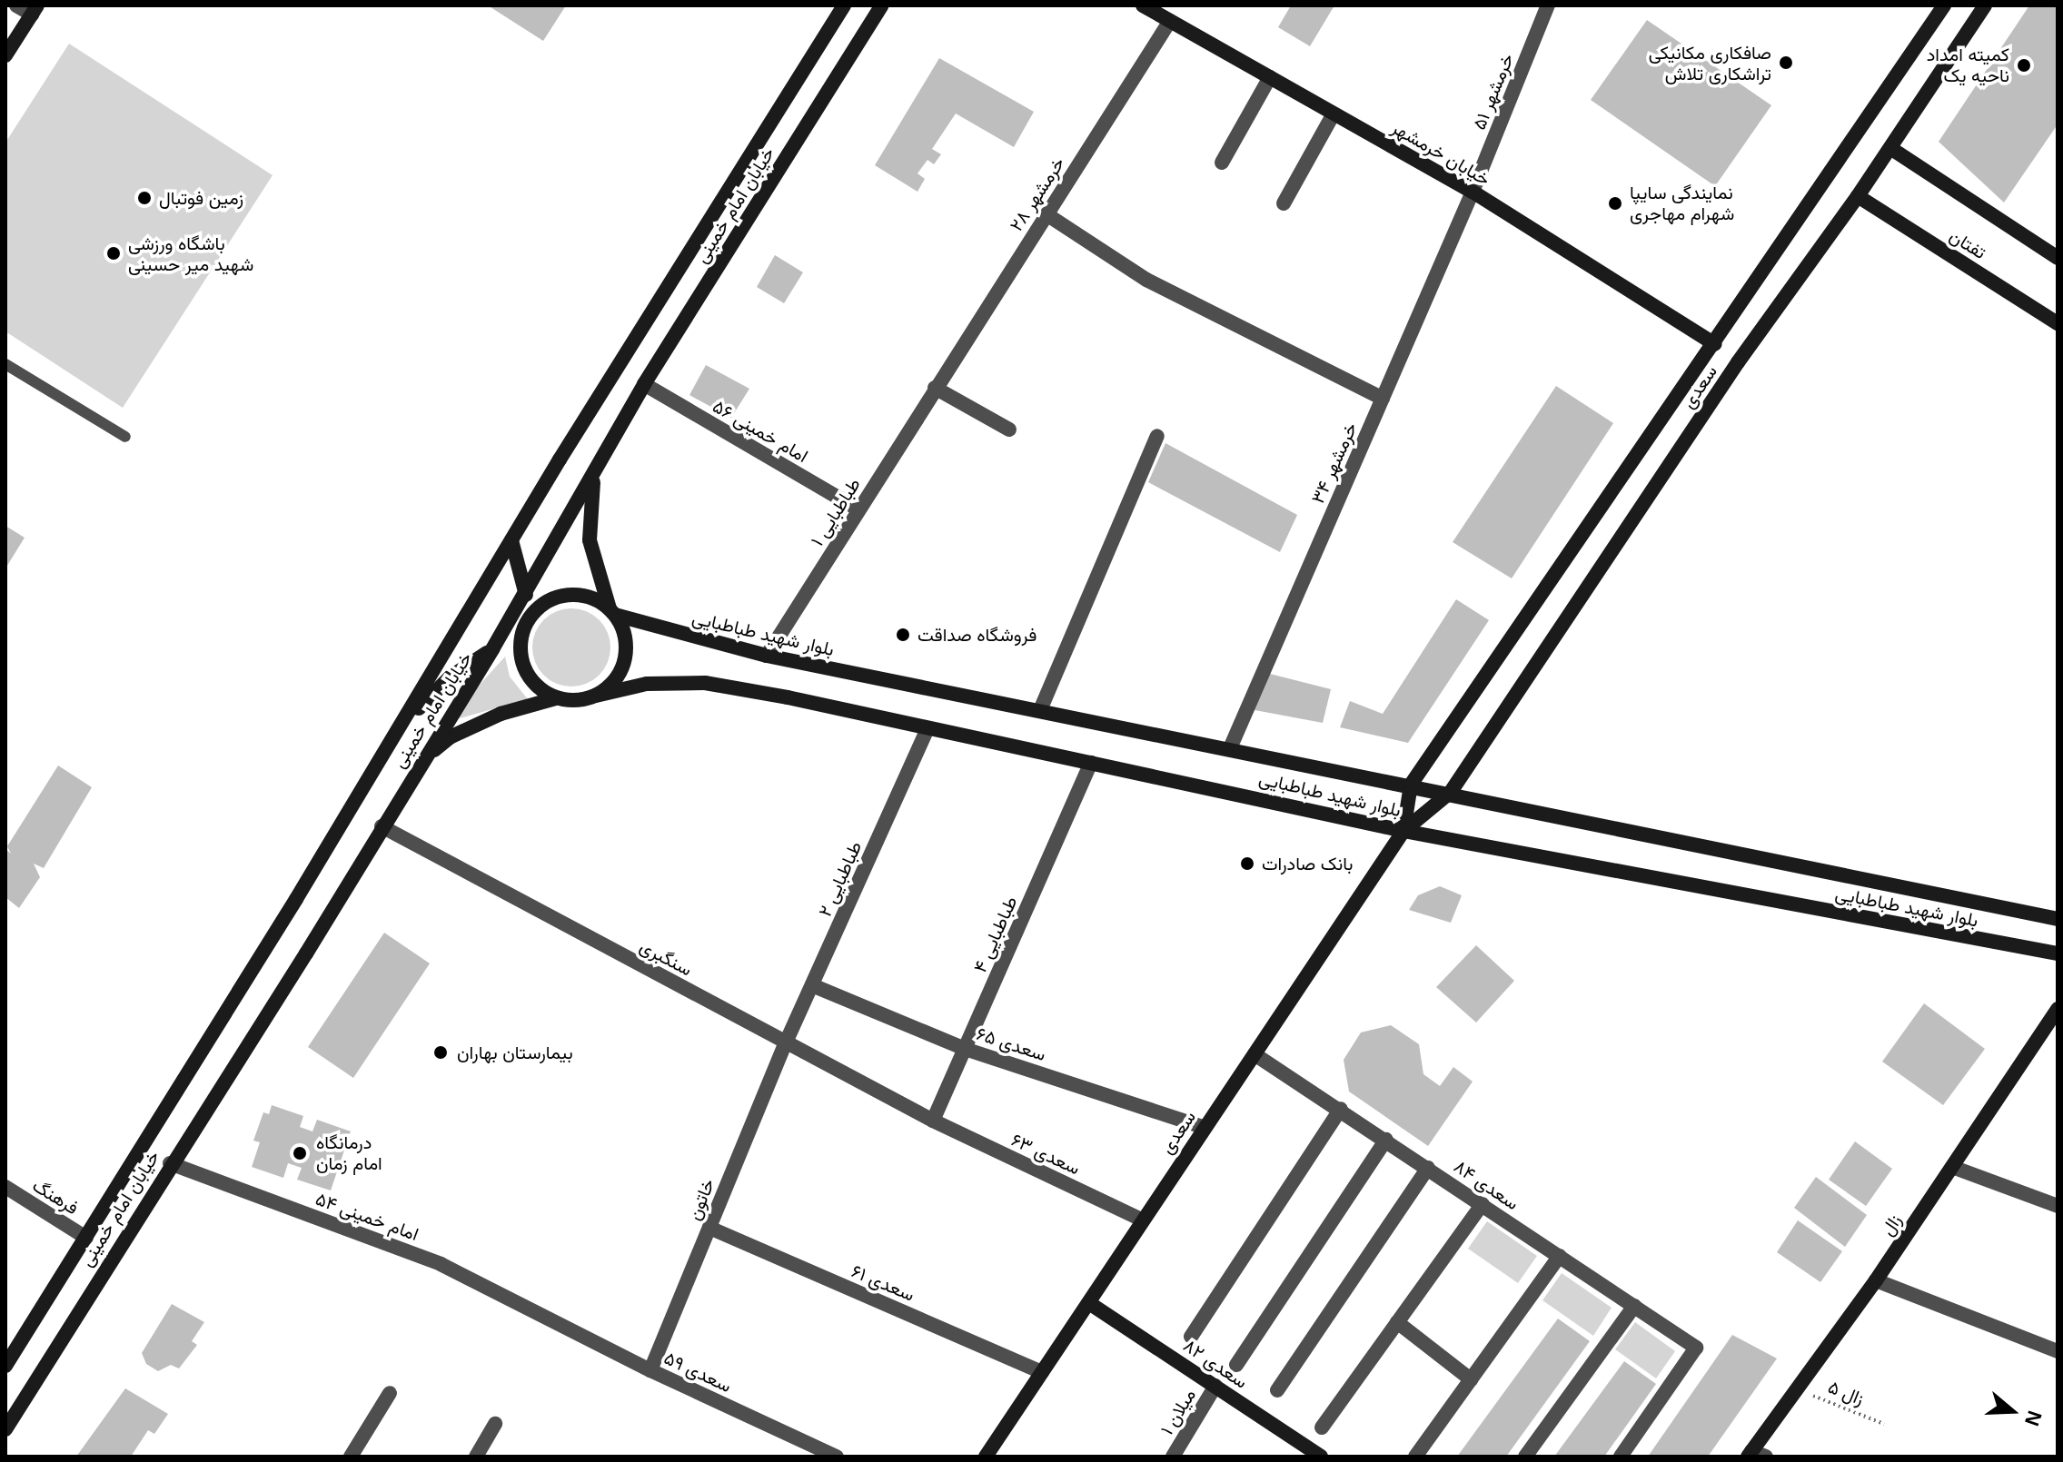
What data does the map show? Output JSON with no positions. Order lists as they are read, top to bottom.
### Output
{
  "streets": {
    "main road": [
      "خیابان خرمشهر",
      "خیابان امام خمینی",
      "تفتان",
      "سعدی",
      "بلوار شهید طباطبایی",
      "زال",
      "سعدی ۸۲"
    ],
    "street": [
      "خرمشهر ۵۱",
      "خرمشهر ۲۸",
      "امام خمینی ۵۶",
      "خرمشهر ۳۴",
      "طباطبایی ۱",
      "طباطبایی ۲",
      "طباطبایی ۴",
      "سنگبری",
      "سعدی ۶۵",
      "سعدی ۶۳",
      "سعدی ۸۴",
      "فرهنگ",
      "خاتون",
      "امام خمینی ۵۴",
      "سعدی ۶۱",
      "سعدی ۵۹",
      "میلان ۱"
    ],
    "path": ["زال ۵"]
  },
  "crossings": [
    ["خرمشهر ۵۱", "خیابان خرمشهر"],
    ["خرمشهر ۵۱", "خرمشهر ۳۴"],
    ["خیابان خرمشهر", "خرمشهر ۲۸"],
    ["خیابان خرمشهر", "سعدی"],
    ["خیابان خرمشهر", "خرمشهر ۳۴"],
    ["خرمشهر ۲۸", "طباطبایی ۱"],
    ["خیابان امام خمینی", "امام خمینی ۵۶"],
    ["خیابان امام خمینی", "سنگبری"],
    ["خیابان امام خمینی", "فرهنگ"],
    ["خیابان امام خمینی", "امام خمینی ۵۴"],
    ["تفتان", "سعدی"],
    ["سعدی", "بلوار شهید طباطبایی"],
    ["سعدی", "سعدی ۶۵"],
    ["سعدی", "سعدی ۶۳"],
    ["سعدی", "سعدی ۸۴"],
    ["سعدی", "سعدی ۶۱"],
    ["سعدی", "سعدی ۸۲"],
    ["امام خمینی ۵۶", "طباطبایی ۱"],
    ["خرمشهر ۳۴", "بلوار شهید طباطبایی"],
    ["طباطبایی ۱", "بلوار شهید طباطبایی"],
    ["بلوار شهید طباطبایی", "طباطبایی ۲"],
    ["بلوار شهید طباطبایی", "طباطبایی ۴"],
    ["طباطبایی ۲", "سنگبری"],
    ["طباطبایی ۲", "سعدی ۶۵"],
    ["طباطبایی ۲", "خاتون"],
    ["طباطبایی ۴", "سنگبری"],
    ["طباطبایی ۴", "سعدی ۶۵"],
    ["طباطبایی ۴", "سعدی ۶۳"],
    ["سنگبری", "سعدی ۶۳"],
    ["سنگبری", "خاتون"],
    ["خاتون", "سعدی ۶۱"],
    ["خاتون", "سعدی ۵۹"],
    ["امام خمینی ۵۴", "سعدی ۵۹"],
    ["زال", "زال ۵"],
    ["سعدی ۸۲", "میلان ۱"]
  ],
  "places": [
    "صافکاری مکانیکی تراشکاری تلاش",
    "کمیته امداد ناحیه یک",
    "زمین فوتبال",
    "نمایندگی سایپا شهرام مهاجری",
    "باشگاه ورزشی شهید میر حسینی",
    "فروشگاه صداقت",
    "بانک صادرات",
    "بیمارستان بهاران",
    "درمانگاه امام زمان"
  ],
  "north": "right"
}
